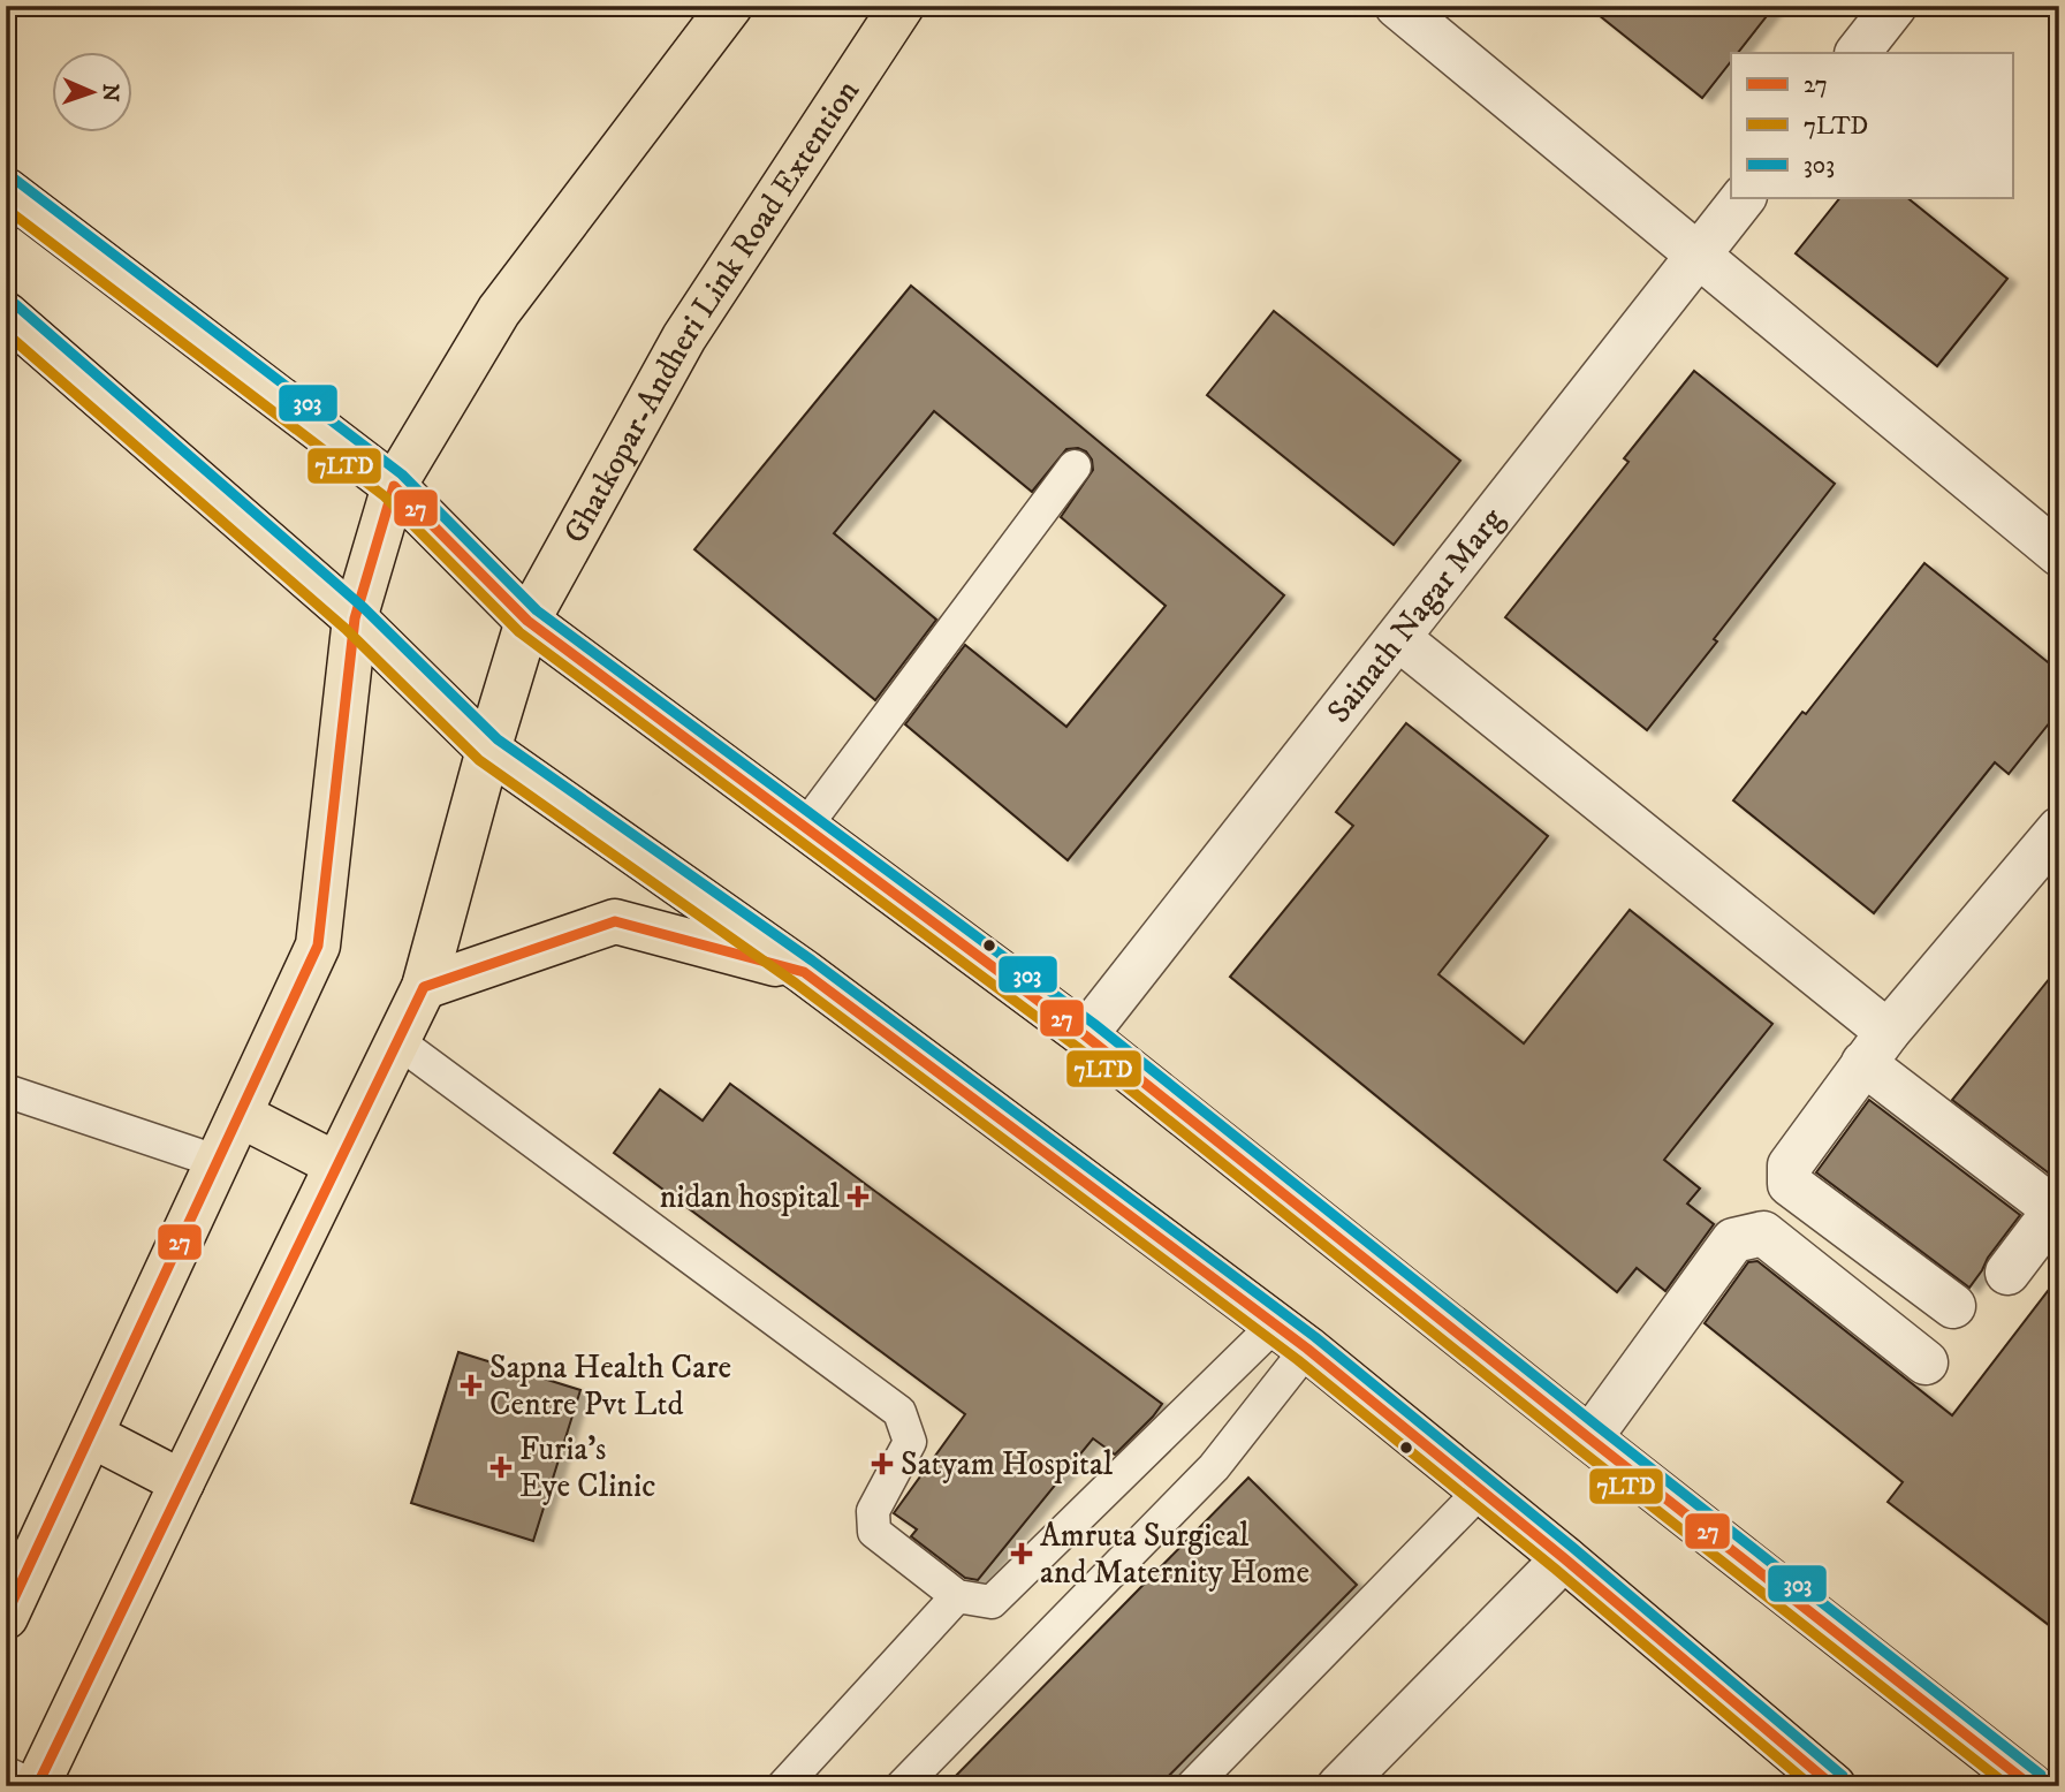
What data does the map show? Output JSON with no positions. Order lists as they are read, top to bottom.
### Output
{
  "streets": {
    "main road": ["Ghatkopar-Andheri Link Road Extention"],
    "street": ["Sainath Nagar Marg"]
  },
  "places": {
    "health": [
      "nidan hospital",
      "Sapna Health Care Centre Pvt Ltd",
      "Satyam Hospital",
      "Furia's Eye Clinic",
      "Amruta Surgical and Maternity Home"
    ]
  },
  "lines": ["transit line 303", "transit line 7LTD", "transit line 27"],
  "legend": ["27", "7LTD", "303"],
  "north": "right"
}
